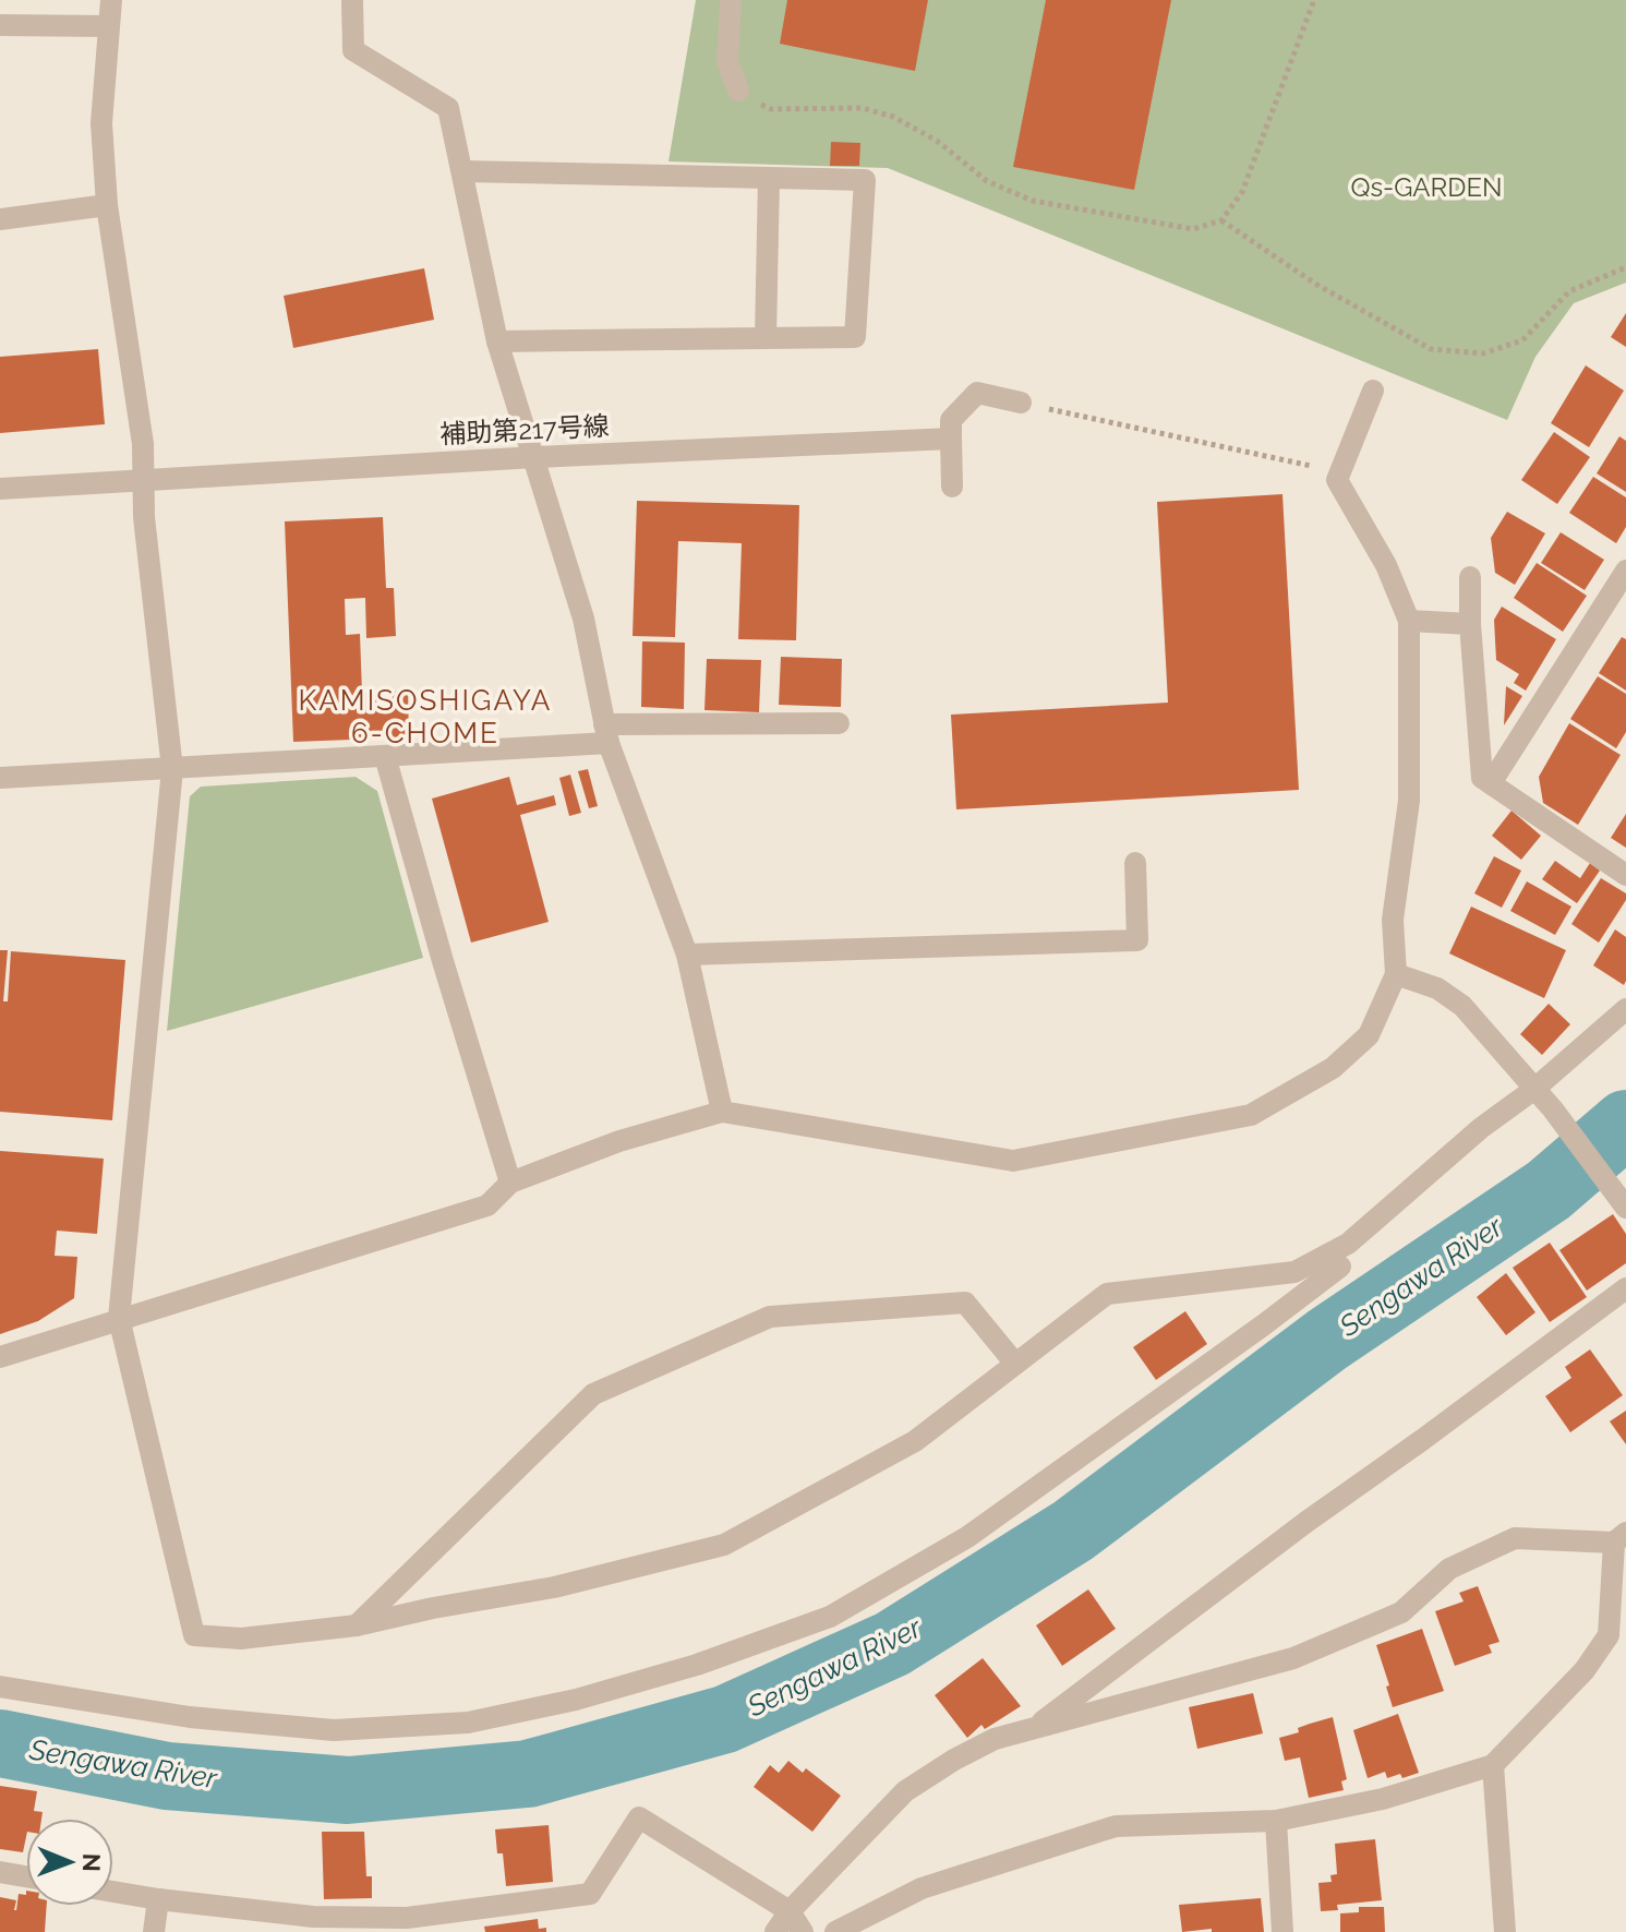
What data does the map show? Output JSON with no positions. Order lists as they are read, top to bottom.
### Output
{
  "streets": {
    "street": ["補助第217号線"]
  },
  "districts": ["KAMISOSHIGAYA 6-CHOME"],
  "water": ["Sengawa River"],
  "parks": ["Qs-GARDEN"],
  "north": "right"
}
